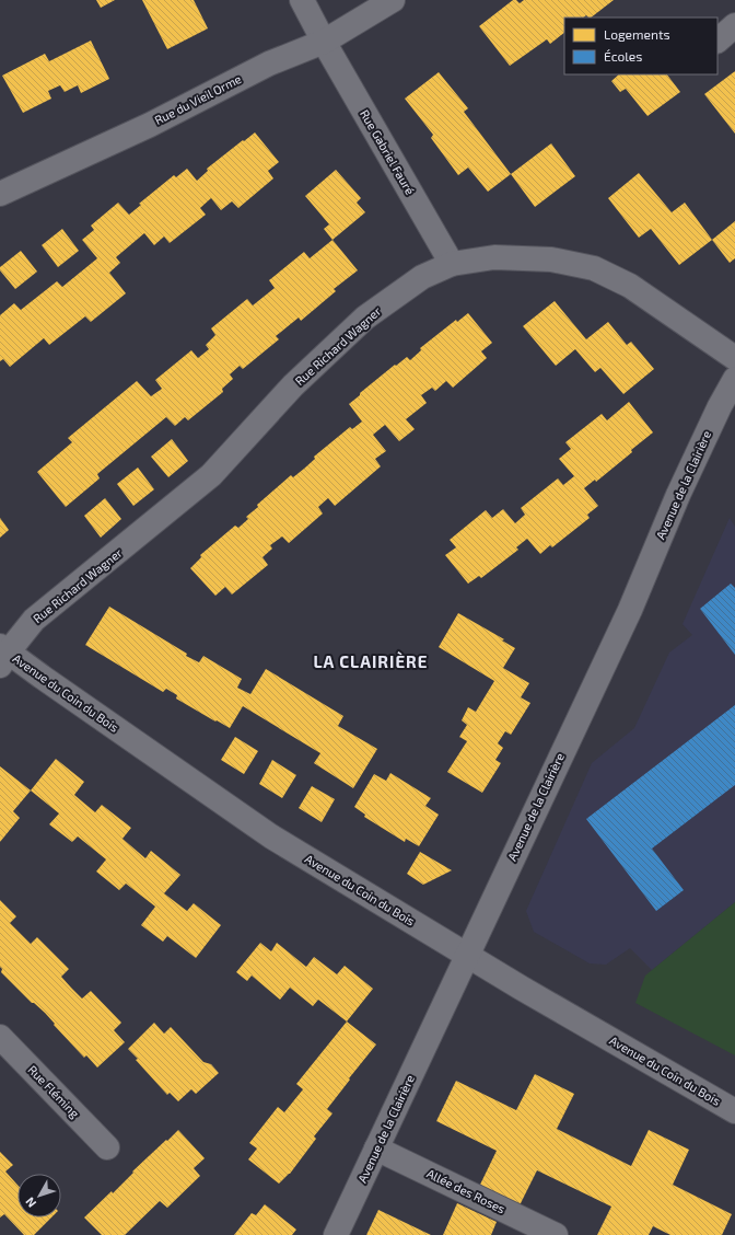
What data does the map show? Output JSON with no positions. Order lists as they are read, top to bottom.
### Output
{
  "streets": {
    "street": [
      "Rue du Vieil Orme",
      "Rue Gabriel Fauré",
      "Rue Richard Wagner",
      "Avenue de la Clairière",
      "Avenue du Coin du Bois",
      "Rue Fléming",
      "Allée des Roses"
    ]
  },
  "crossings": [
    ["Rue du Vieil Orme", "Rue Gabriel Fauré"],
    ["Rue Gabriel Fauré", "Rue Richard Wagner"],
    ["Rue Richard Wagner", "Avenue du Coin du Bois"],
    ["Avenue de la Clairière", "Avenue du Coin du Bois"],
    ["Avenue de la Clairière", "Allée des Roses"]
  ],
  "districts": ["LA CLAIRIÈRE"],
  "legend": ["Logements", "Écoles"],
  "north": "bottom left"
}
